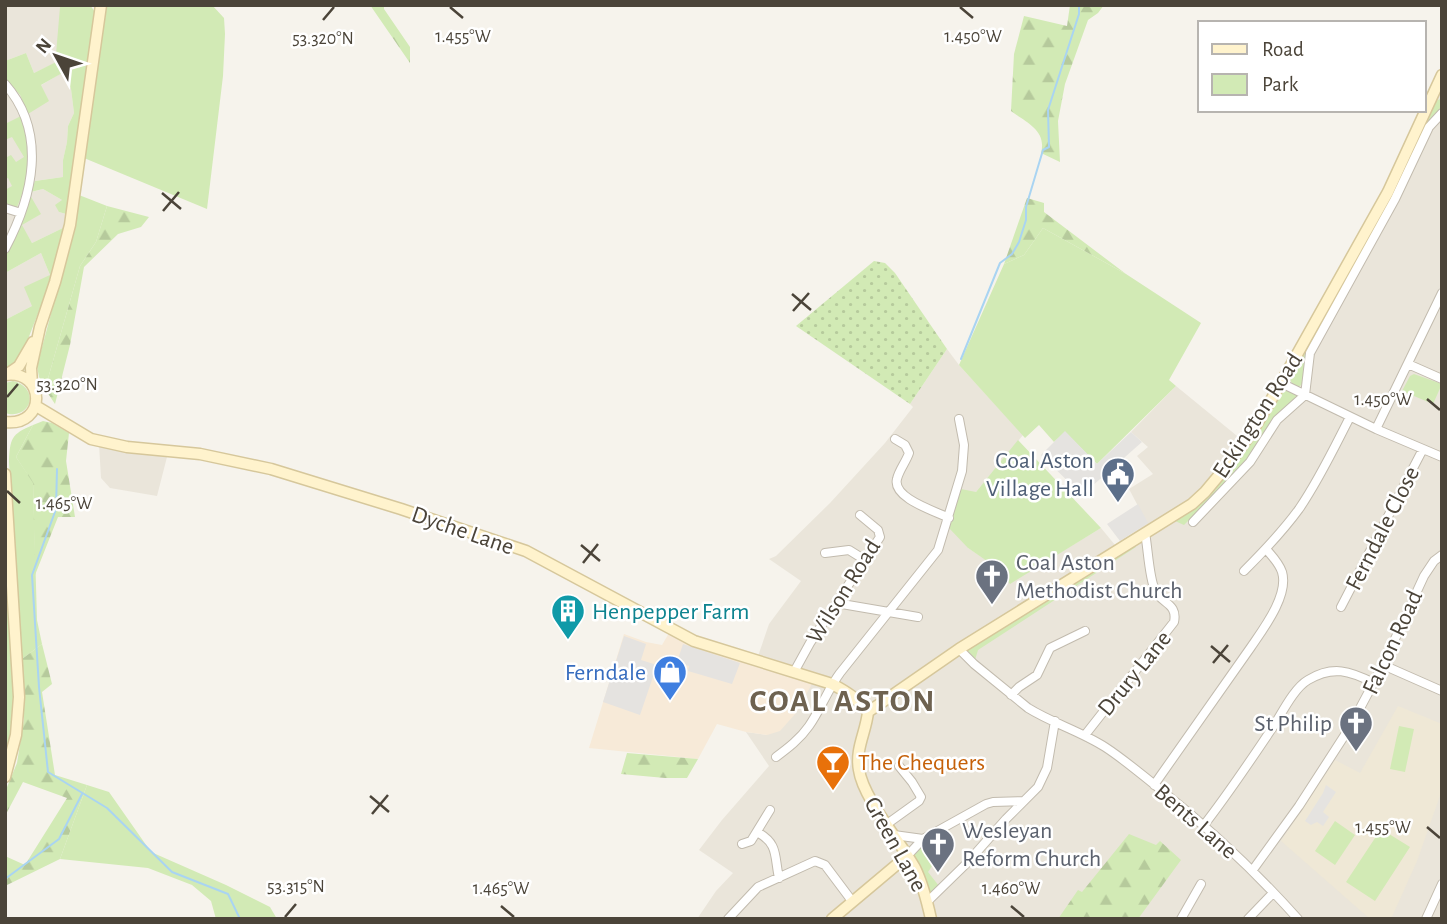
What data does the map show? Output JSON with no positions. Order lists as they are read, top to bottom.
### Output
{
  "streets": {
    "main road": ["Eckington Road", "Dyche Lane", "Green Lane"],
    "street": [
      "Ferndale Close",
      "Wilson Road",
      "Falcon Road",
      "Drury Lane",
      "Bents Lane"
    ]
  },
  "crossings": [
    ["Eckington Road", "Dyche Lane"],
    ["Eckington Road", "Drury Lane"],
    ["Eckington Road", "Bents Lane"],
    ["Eckington Road", "Green Lane"],
    ["Dyche Lane", "Wilson Road"],
    ["Dyche Lane", "Green Lane"],
    ["Falcon Road", "Bents Lane"],
    ["Drury Lane", "Bents Lane"]
  ],
  "districts": ["COAL ASTON"],
  "places": {
    "public building": ["Coal Aston Village Hall"],
    "church": ["Coal Aston Methodist Church", "St Philip", "Wesleyan Reform Church"],
    "building": ["Henpepper Farm"],
    "shop": ["Ferndale"],
    "bar": ["The Chequers"]
  },
  "legend": ["Road", "Park"],
  "north": "top left",
  "coordinates": [
    "1.450°W",
    "1.455°W",
    "53.320°N",
    "1.465°W",
    "53.315°N",
    "1.460°W"
  ]
}
